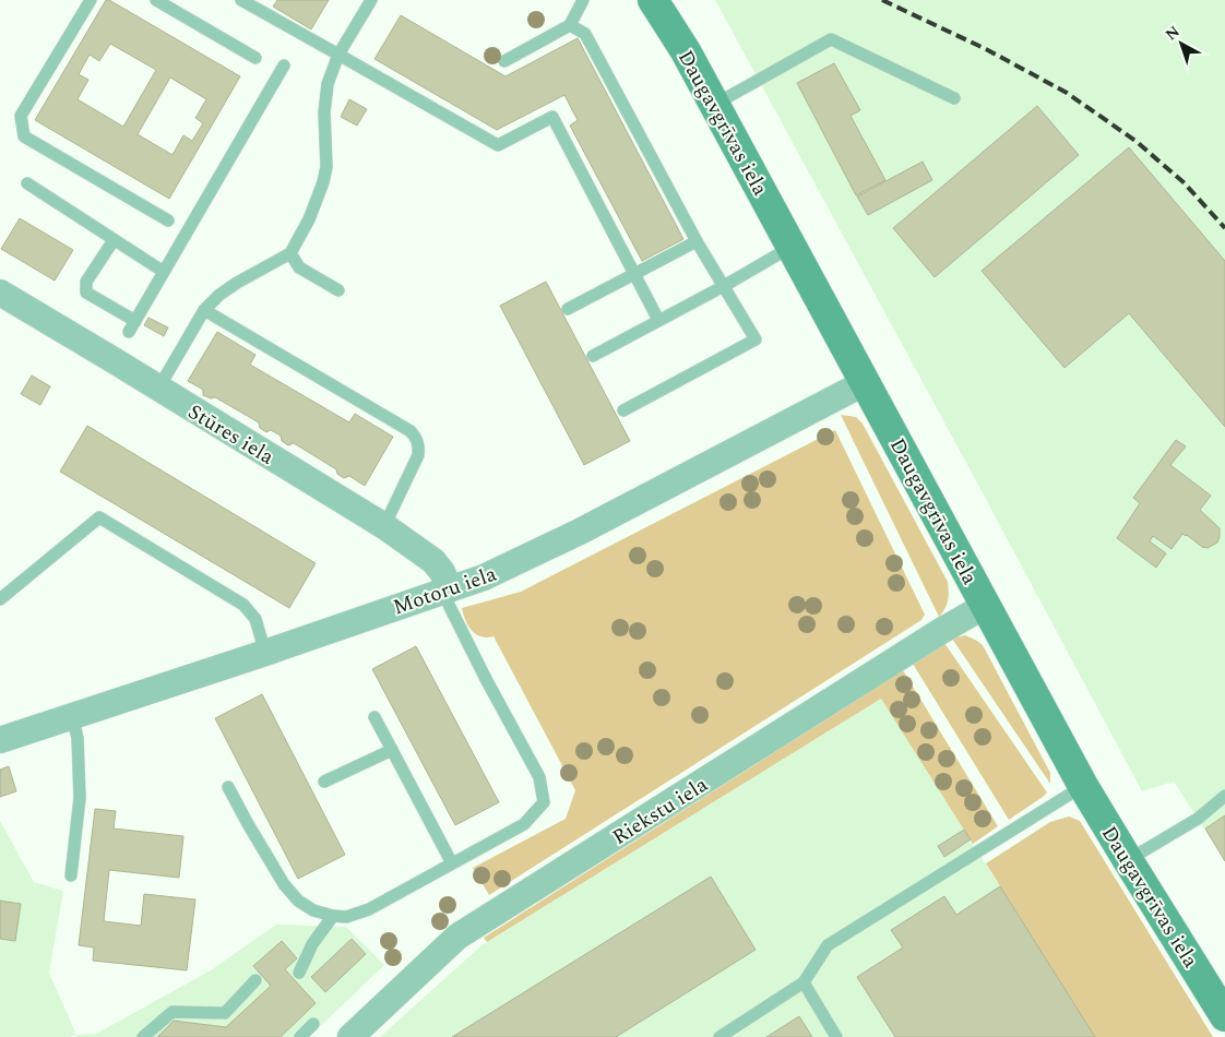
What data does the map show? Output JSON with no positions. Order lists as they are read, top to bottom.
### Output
{
  "streets": {
    "main road": ["Daugavgrīvas iela"],
    "street": ["Stūres iela", "Motoru iela", "Riekstu iela"]
  },
  "crossings": [
    ["Daugavgrīvas iela", "Motoru iela"],
    ["Daugavgrīvas iela", "Riekstu iela"],
    ["Stūres iela", "Motoru iela"]
  ],
  "north": "top left"
}
